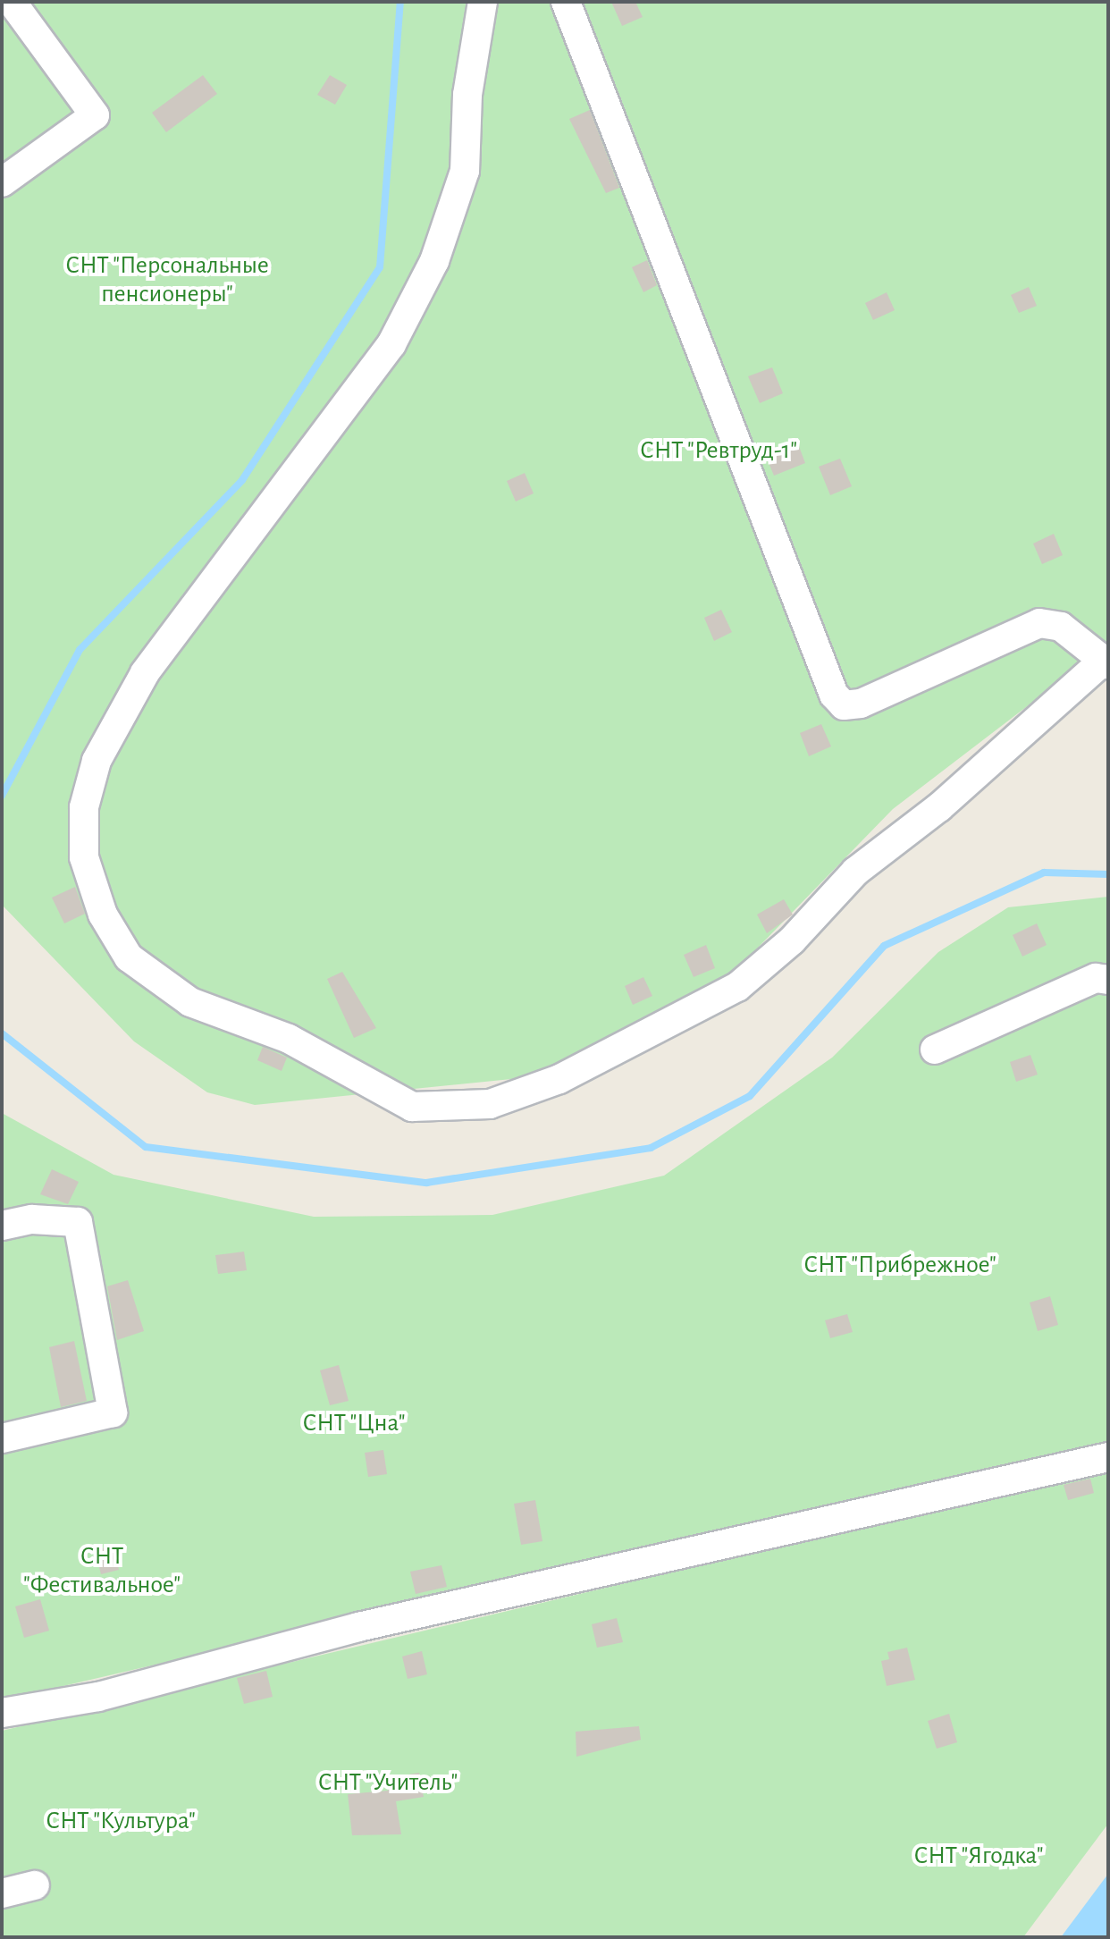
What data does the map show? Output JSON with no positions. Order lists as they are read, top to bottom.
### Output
{
  "parks": [
    "СНТ \"Персональные пенсионеры\"",
    "СНТ \"Ревтруд-1\"",
    "СНТ \"Прибрежное\"",
    "СНТ \"Цна\"",
    "СНТ \"Фестивальное\"",
    "СНТ \"Учитель\"",
    "СНТ \"Культура\"",
    "СНТ \"Ягодка\""
  ]
}
